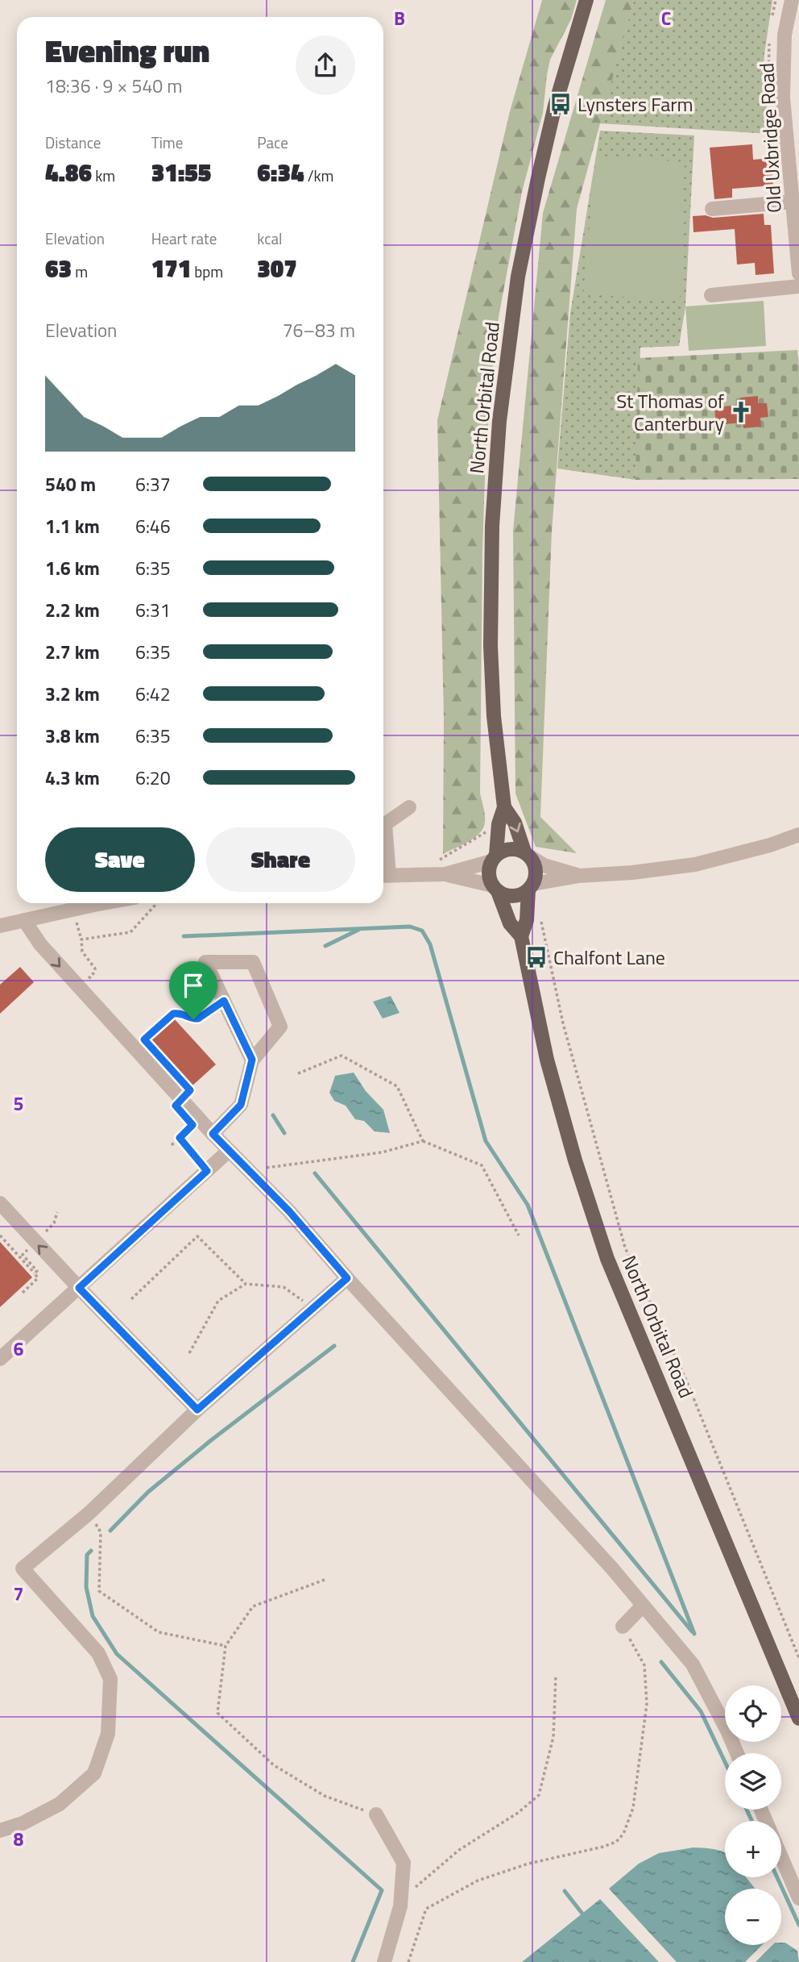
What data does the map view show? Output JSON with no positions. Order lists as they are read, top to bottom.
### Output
{
  "streets": {
    "main road": ["North Orbital Road"],
    "street": ["Old Uxbridge Road"]
  },
  "places": {
    "bus stop": ["Lynsters Farm", "Chalfont Lane"],
    "church": ["St Thomas of Canterbury"]
  },
  "page": {
    "heading": ["Evening run", "18:36 · 9 × 540 m"],
    "stats": [
      ["Distance", "4.86 km"],
      ["Time", "31:55"],
      ["Pace", "6:34 /km"],
      ["Elevation", "63 m"],
      ["Heart rate", "171 bpm"],
      ["kcal", "307"]
    ],
    "chart": ["Elevation", "76–83 m"],
    "list": [
      {
        "name": "540 m",
        "note": "6:37"
      },
      {
        "name": "1.1 km",
        "note": "6:46"
      },
      {
        "name": "1.6 km",
        "note": "6:35"
      },
      {
        "name": "2.2 km",
        "note": "6:31"
      },
      {
        "name": "2.7 km",
        "note": "6:35"
      },
      {
        "name": "3.2 km",
        "note": "6:42"
      },
      {
        "name": "3.8 km",
        "note": "6:35"
      },
      {
        "name": "4.3 km",
        "note": "6:20"
      }
    ],
    "buttons": ["Save", "Share"],
    "map_buttons": ["+", "−"]
  },
  "grid": {
    "columns": ["B", "C"],
    "rows": [
      "5",
      "6",
      "7",
      "8"
    ]
  }
}
